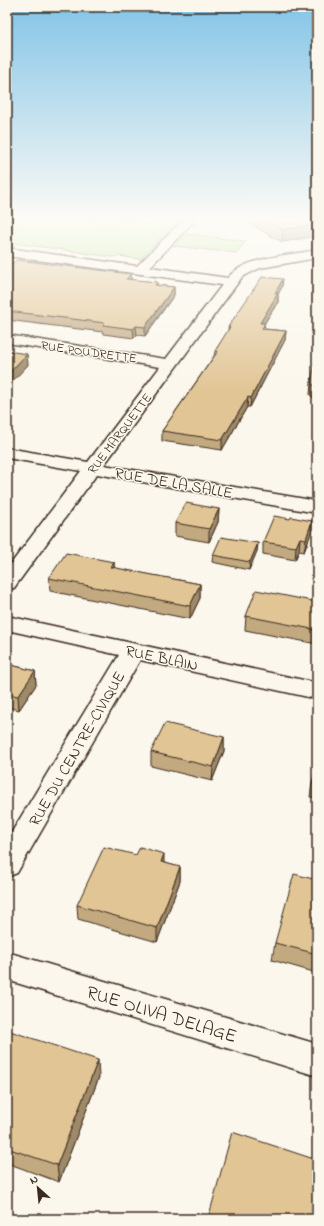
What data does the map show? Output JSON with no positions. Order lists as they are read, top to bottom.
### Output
{
  "streets": {
    "street": [
      "RUE POUDRETTE",
      "RUE MARQUETTE",
      "RUE DE LA SALLE",
      "RUE BLAIN",
      "RUE DU CENTRE-CIVIQUE",
      "RUE OLIVA DELAGE"
    ]
  },
  "crossings": [
    ["RUE POUDRETTE", "RUE MARQUETTE"],
    ["RUE MARQUETTE", "RUE DE LA SALLE"],
    ["RUE BLAIN", "RUE DU CENTRE-CIVIQUE"]
  ],
  "north": "top left"
}
